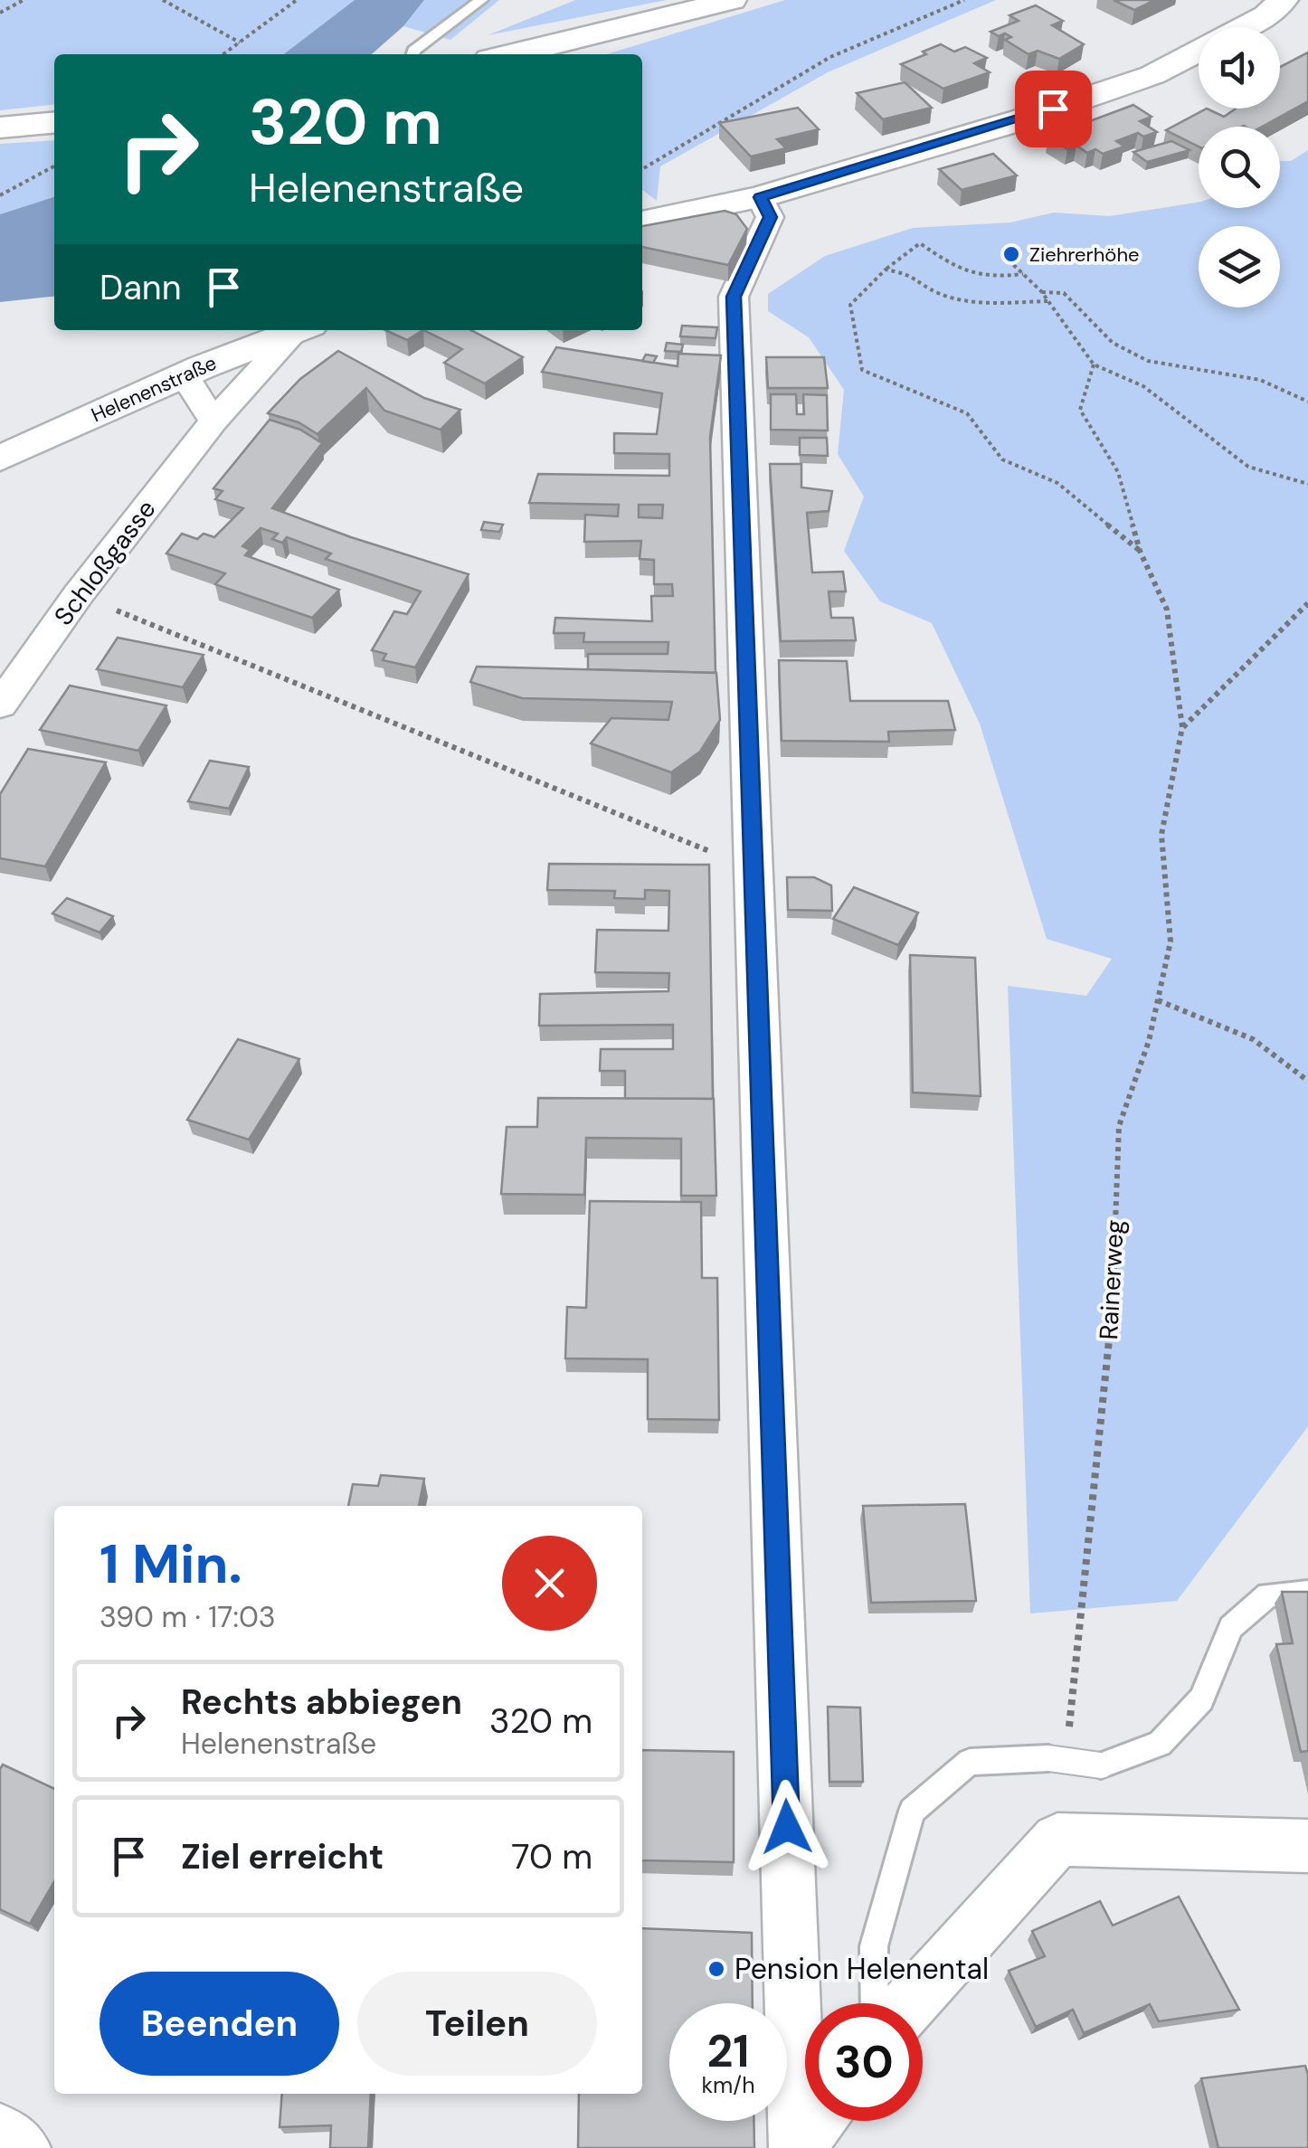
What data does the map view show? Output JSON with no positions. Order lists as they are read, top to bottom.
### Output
{
  "streets": {
    "street": ["Helenenstraße", "Schloßgasse"],
    "path": ["Rainerweg"]
  },
  "places": ["Ziehrerhöhe", "Pension Helenental"],
  "page": {
    "turn": ["320 m", "Helenenstraße"],
    "then": "Dann",
    "heading": ["1 Min.", "390 m · 17:03"],
    "list": [
      {
        "name": "Rechts abbiegen",
        "note": "Helenenstraße",
        "value": "320 m"
      },
      {
        "name": "Ziel erreicht",
        "value": "70 m"
      }
    ],
    "buttons": ["Beenden", "Teilen"],
    "speed": "21 km/h",
    "limit": "30"
  }
}
